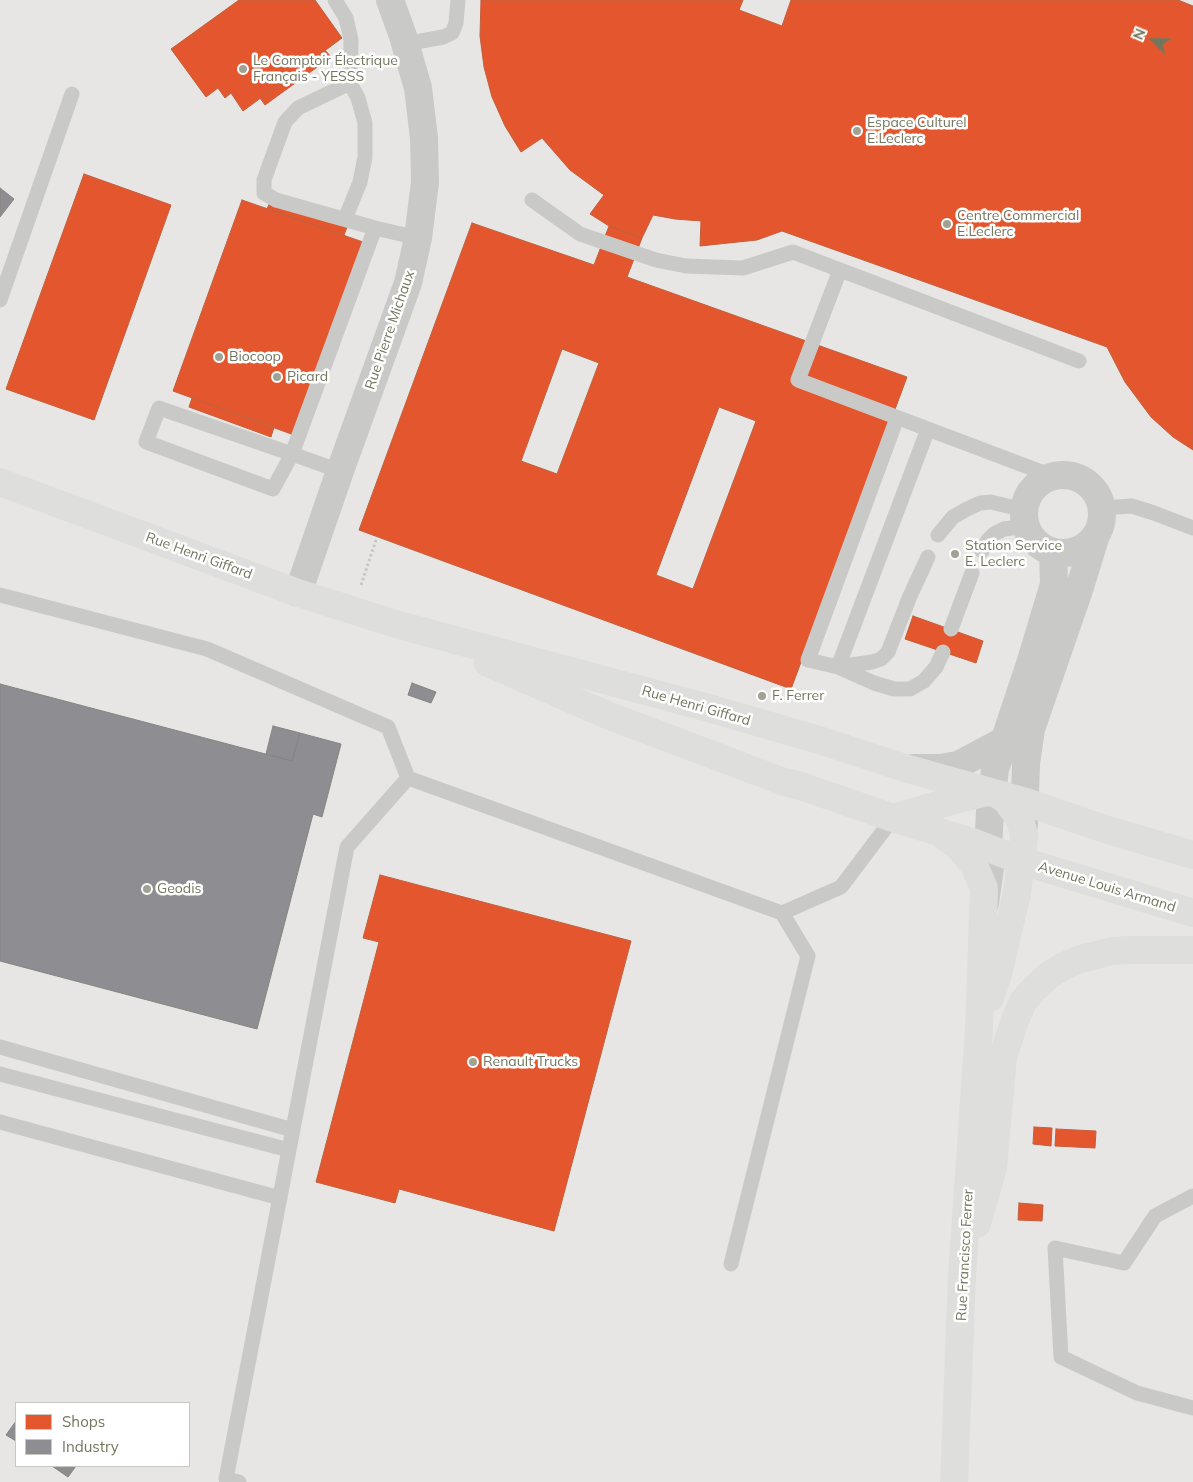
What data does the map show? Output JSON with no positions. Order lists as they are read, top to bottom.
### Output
{
  "streets": {
    "street": [
      "Rue Pierre Michaux",
      "Rue Henri Giffard",
      "Avenue Louis Armand",
      "Rue Francisco Ferrer"
    ]
  },
  "crossings": [
    ["Rue Pierre Michaux", "Rue Henri Giffard"],
    ["Rue Henri Giffard", "Avenue Louis Armand"]
  ],
  "places": [
    "Le Comptoir Électrique Français - YESSS",
    "Espace Culturel E.Leclerc",
    "Centre Commercial E.Leclerc",
    "Biocoop",
    "Picard",
    "Station Service E. Leclerc",
    "F. Ferrer",
    "Geodis",
    "Renault Trucks"
  ],
  "legend": ["Shops", "Industry"],
  "north": "top left"
}
